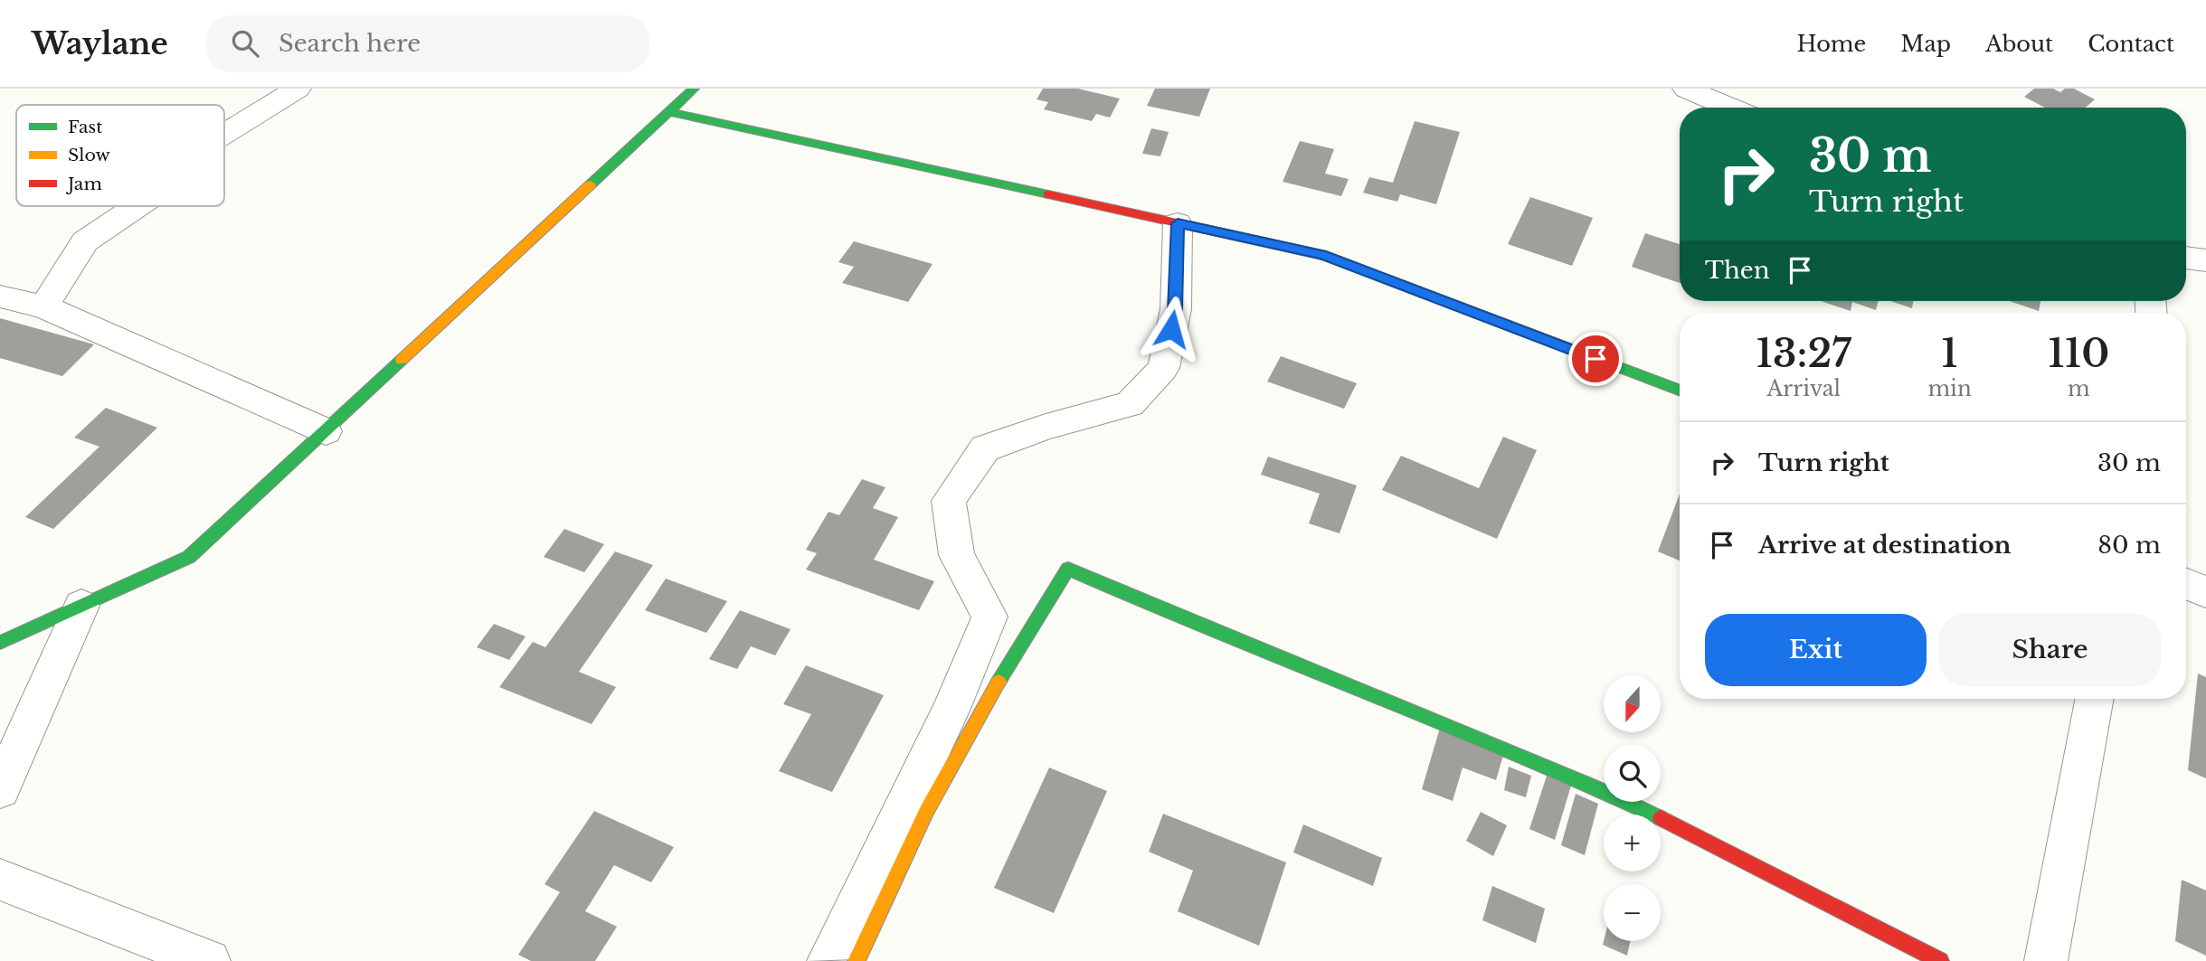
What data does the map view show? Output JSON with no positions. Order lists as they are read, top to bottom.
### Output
{
  "legend": ["Fast", "Slow", "Jam"],
  "north": "bottom",
  "page": {
    "header": "Waylane",
    "search": "Search here",
    "nav": [
      "Home",
      "Map",
      "About",
      "Contact"
    ],
    "turn": ["30 m", "Turn right"],
    "then": "Then",
    "eta": [
      "13:27",
      "Arrival",
      "1",
      "min",
      "110",
      "m"
    ],
    "list": [
      {
        "name": "Turn right",
        "value": "30 m"
      },
      {
        "name": "Arrive at destination",
        "value": "80 m"
      }
    ],
    "buttons": ["Exit", "Share"],
    "map_buttons": ["+", "−"]
  }
}
